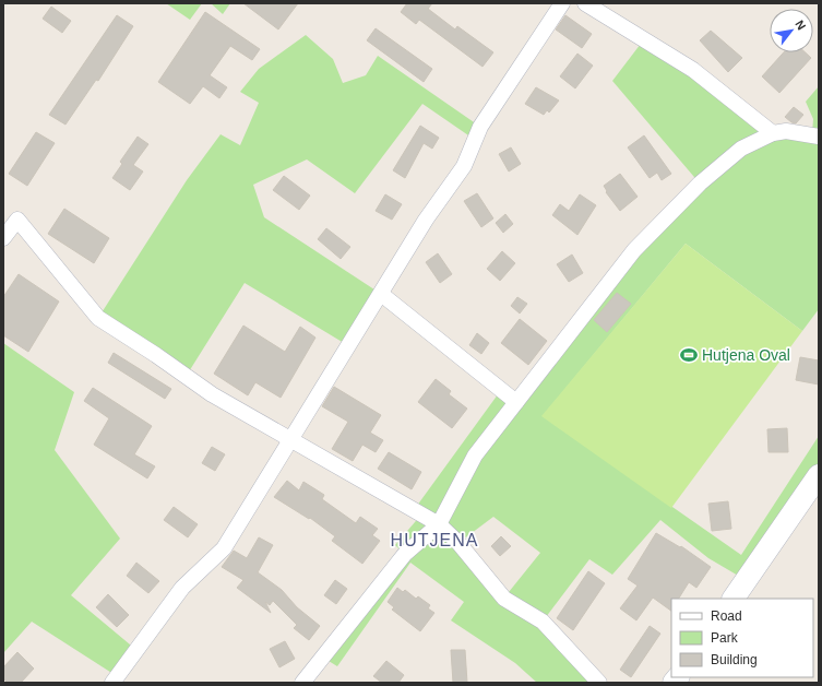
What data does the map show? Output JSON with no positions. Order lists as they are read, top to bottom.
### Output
{
  "districts": ["HUTJENA"],
  "places": {
    "sports": ["Hutjena Oval"]
  },
  "legend": ["Road", "Park", "Building"],
  "north": "top right"
}
